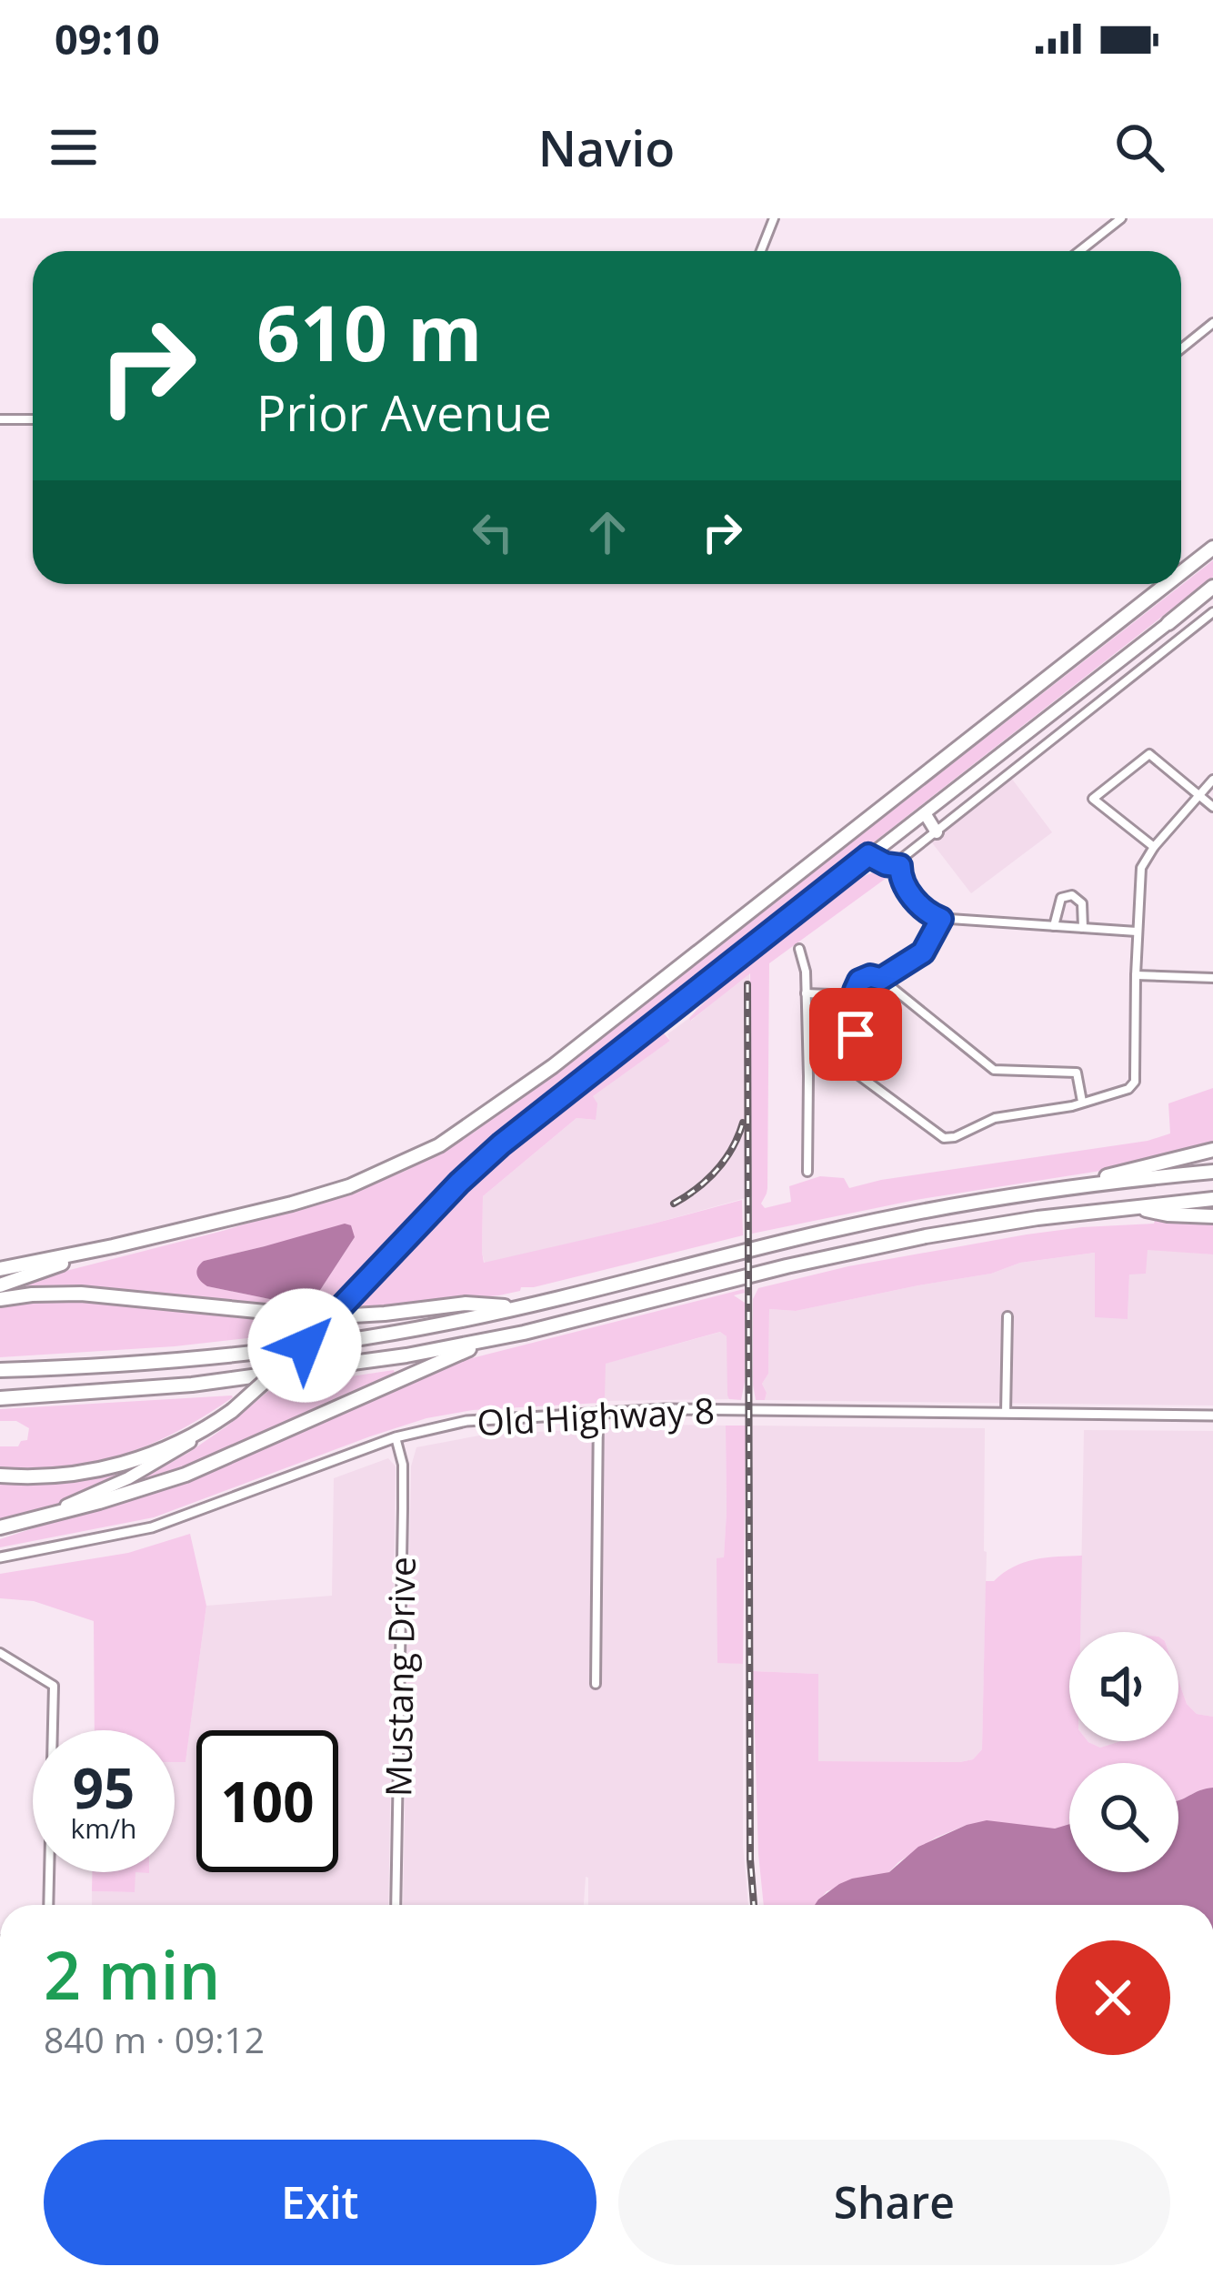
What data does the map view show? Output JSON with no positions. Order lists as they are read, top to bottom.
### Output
{
  "streets": {
    "street": ["Old Highway 8", "Mustang Drive"]
  },
  "crossings": [
    ["Old Highway 8", "Mustang Drive"]
  ],
  "page": {
    "status": "09:10",
    "header": "Navio",
    "turn": ["610 m", "Prior Avenue"],
    "speed": "95 km/h",
    "limit": "100",
    "heading": ["2 min", "840 m · 09:12"],
    "buttons": ["Exit", "Share"]
  }
}
